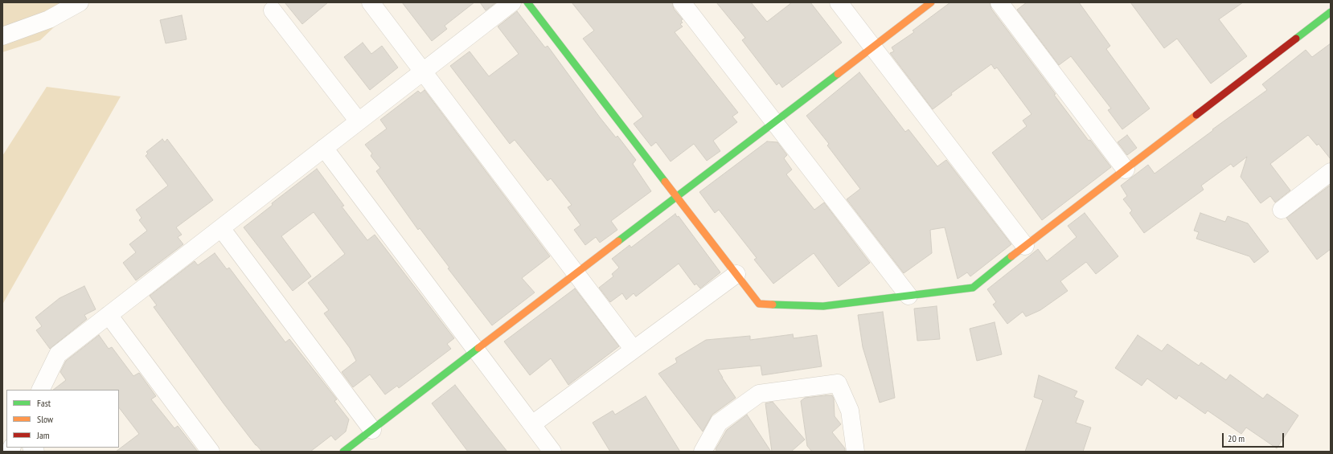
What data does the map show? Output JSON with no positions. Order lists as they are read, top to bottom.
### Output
{
  "legend": ["Fast", "Slow", "Jam"],
  "scale_bar": "20 m"
}
